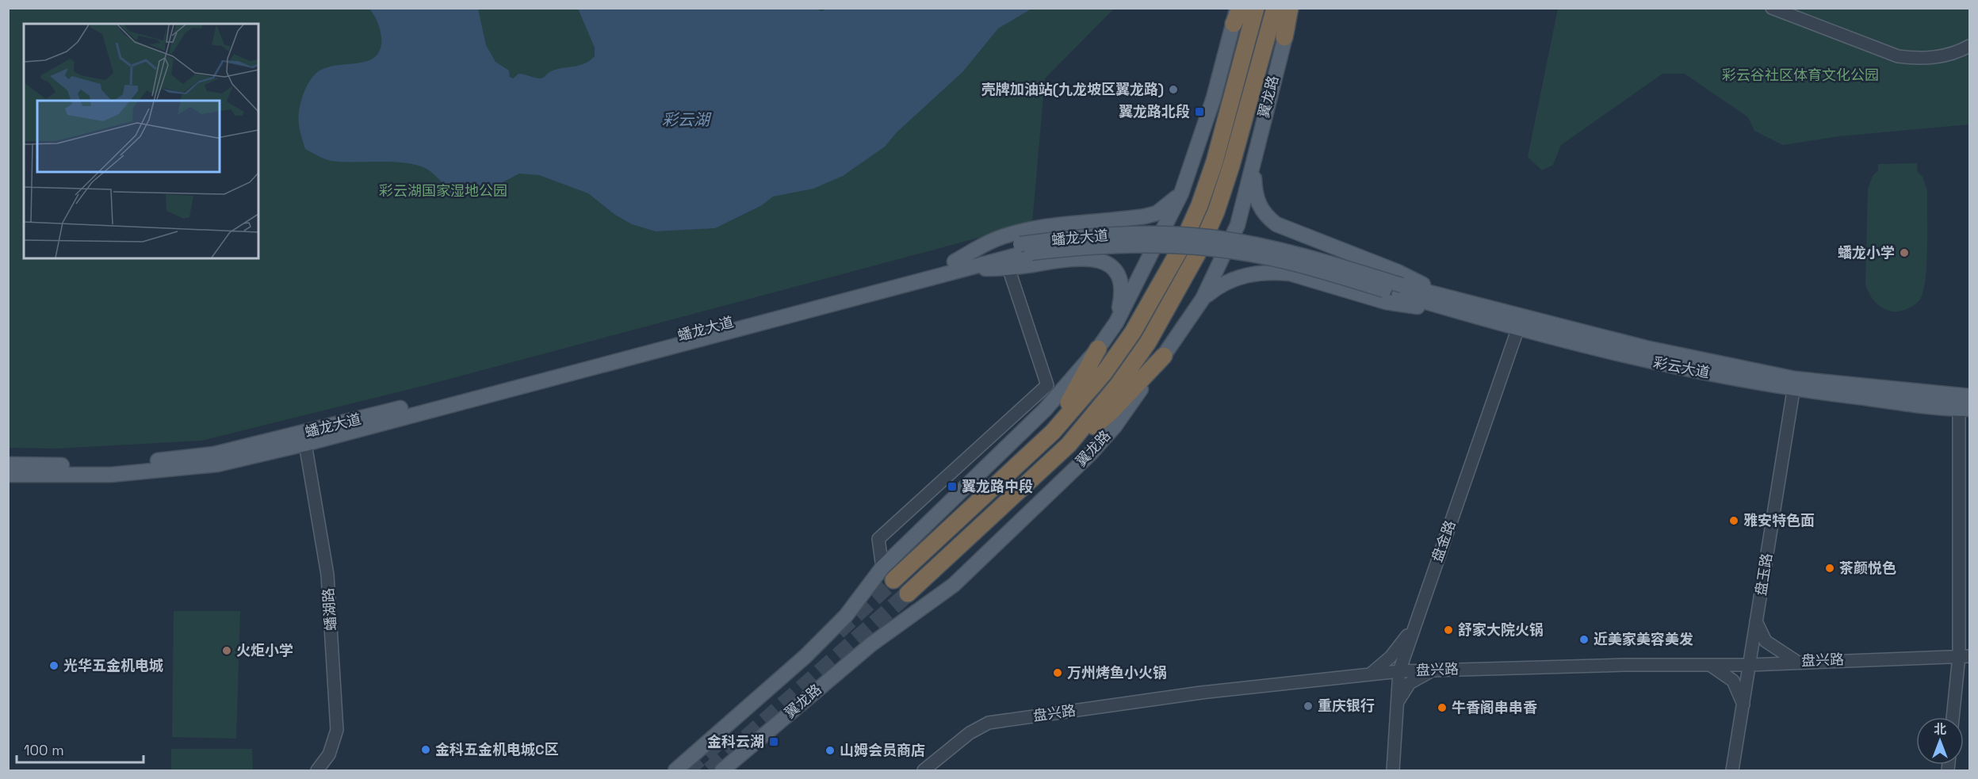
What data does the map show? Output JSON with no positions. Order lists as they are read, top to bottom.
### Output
{
  "streets": {
    "highway": ["翼龙路"],
    "main road": ["蟠龙大道", "彩云大道"],
    "street": [
      "盘金路",
      "盘玉路",
      "蟠湖路",
      "盘兴路"
    ]
  },
  "crossings": [
    ["蟠龙大道", "彩云大道"],
    ["蟠龙大道", "蟠湖路"],
    ["彩云大道", "盘金路"],
    ["彩云大道", "盘玉路"],
    ["盘金路", "盘兴路"],
    ["盘玉路", "盘兴路"]
  ],
  "water": ["彩云湖"],
  "parks": ["彩云谷社区体育文化公园", "彩云湖国家湿地公园"],
  "places": {
    "other": [
      "壳牌加油站(九龙坡区翼龙路)",
      "蟠龙小学",
      "雅安特色面",
      "茶颜悦色",
      "舒家大院火锅",
      "近美家美容美发",
      "火炬小学",
      "光华五金机电城",
      "万州烤鱼小火锅",
      "重庆银行",
      "牛香阁串串香",
      "金科五金机电城C区",
      "山姆会员商店"
    ],
    "transit": ["翼龙路北段", "翼龙路中段", "金科云湖"]
  },
  "scale_bar": "100 m",
  "north": "top"
}
